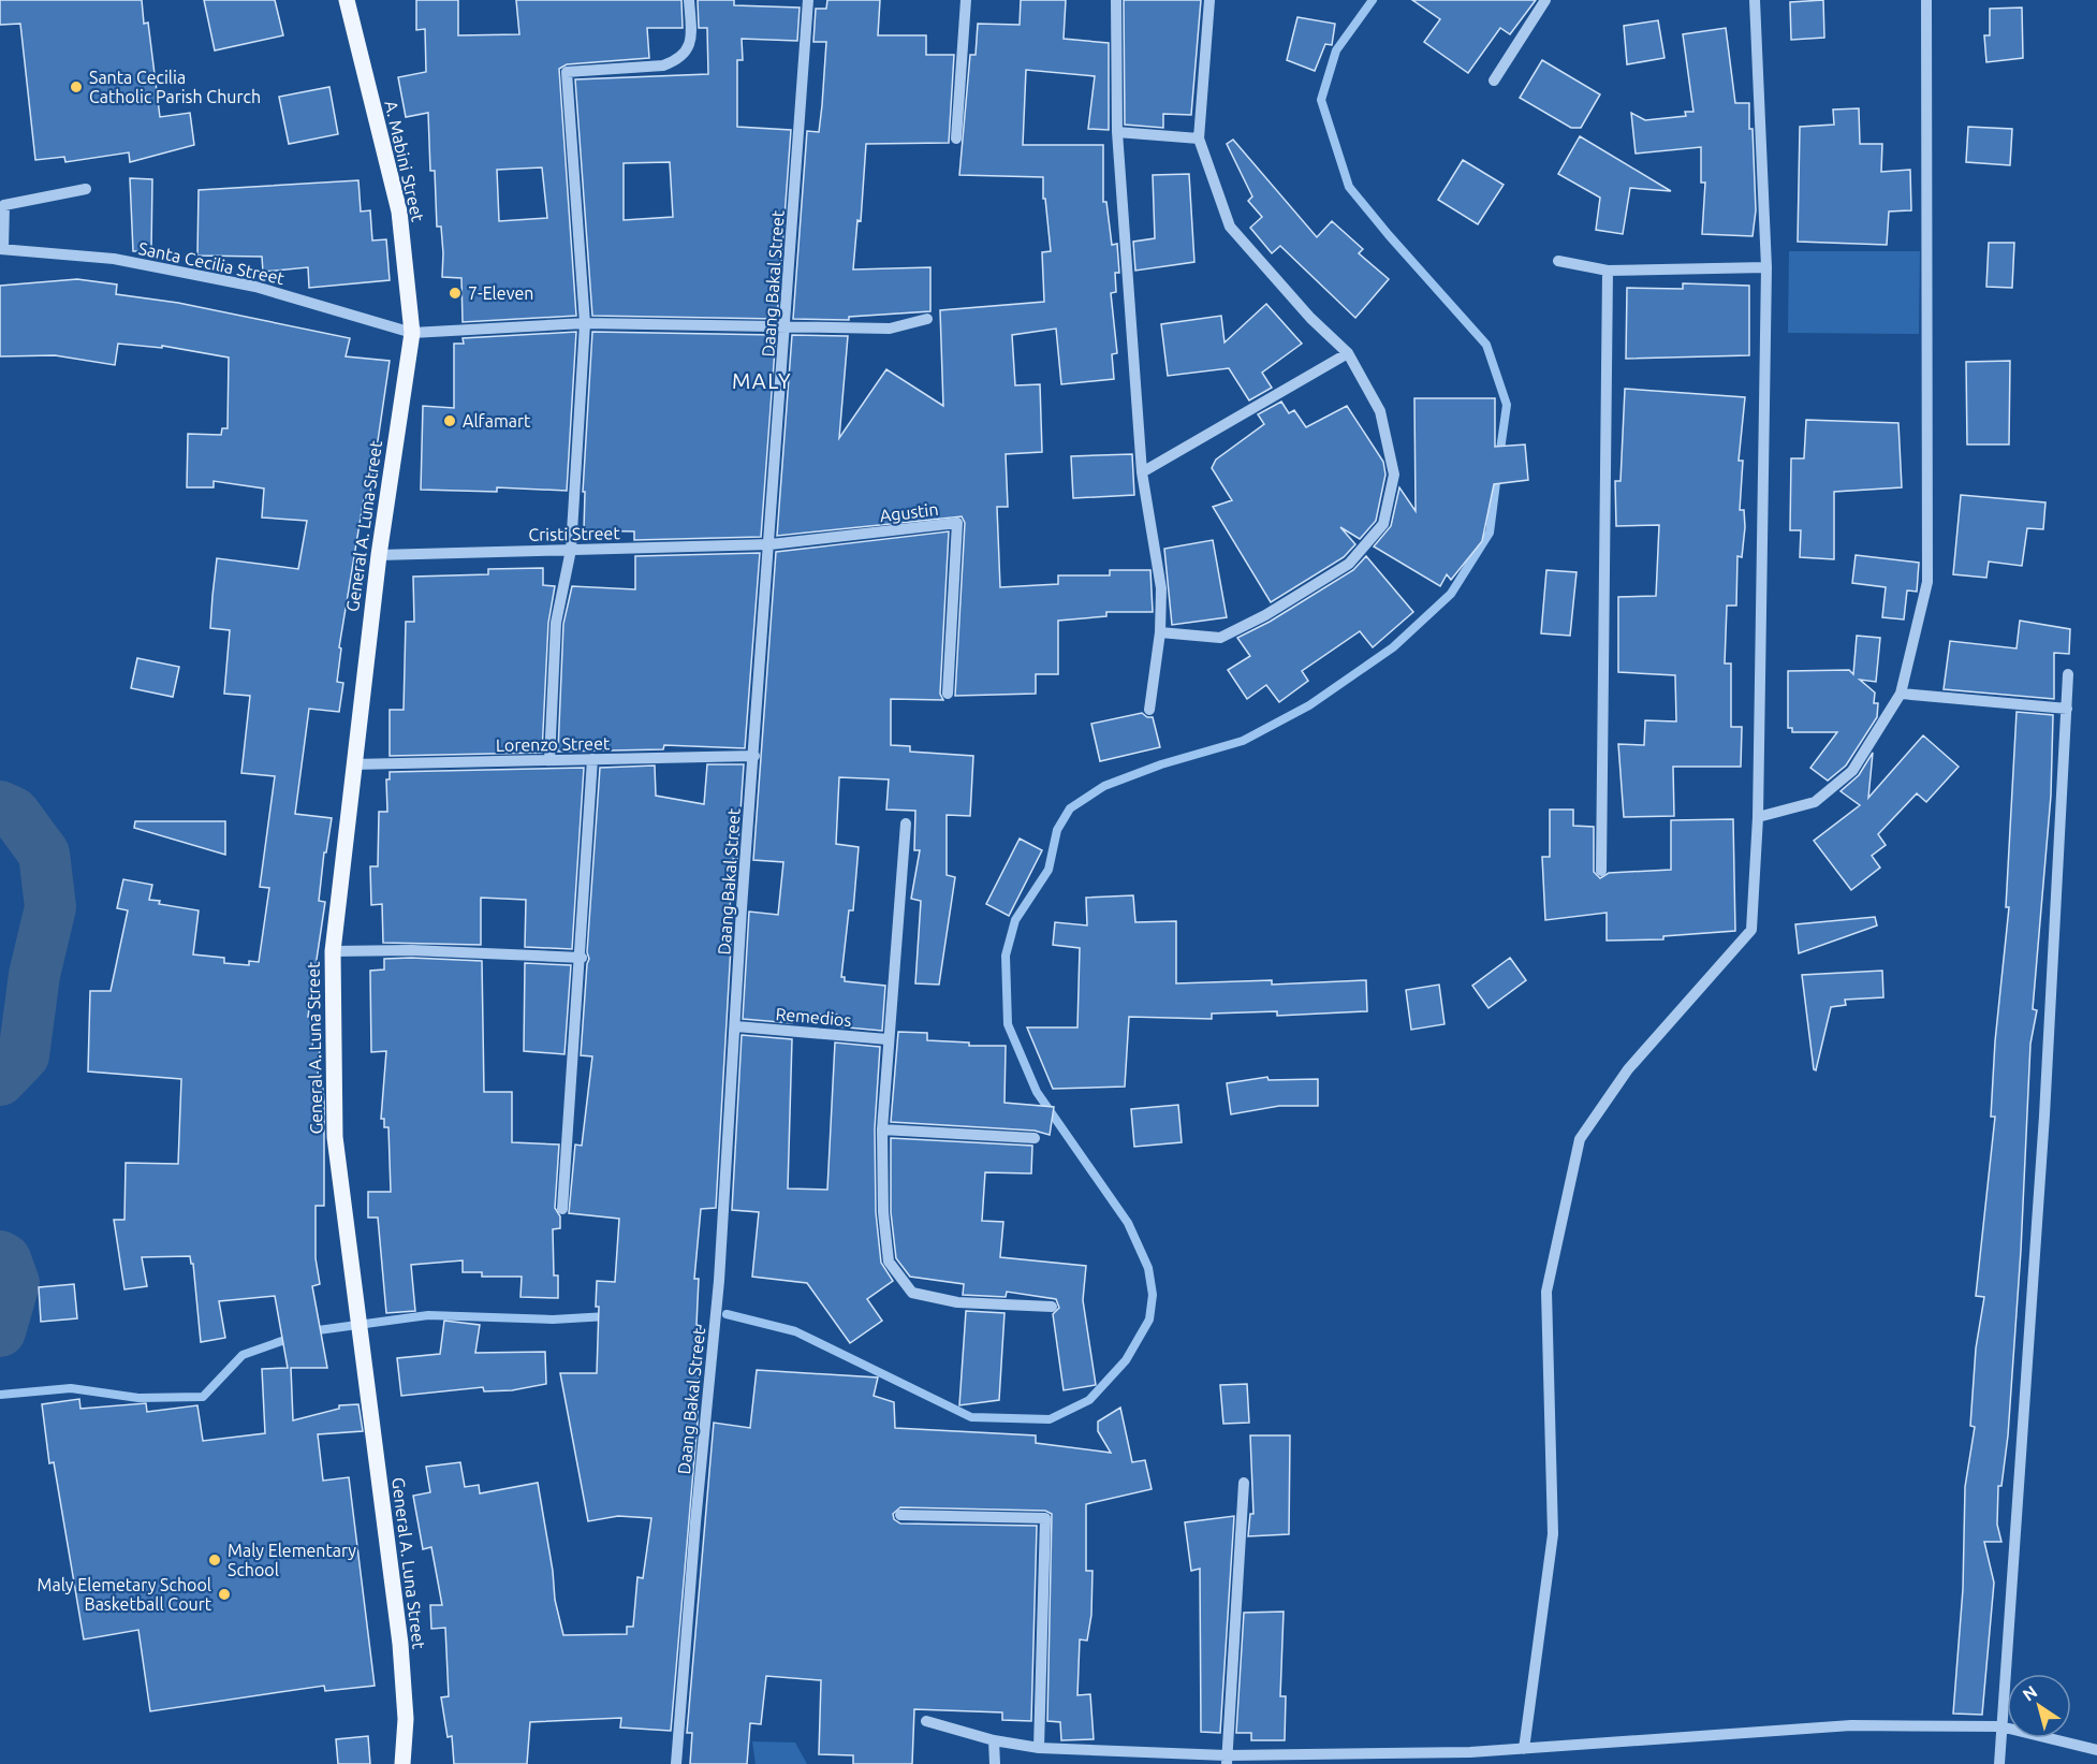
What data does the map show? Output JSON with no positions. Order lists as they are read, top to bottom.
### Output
{
  "streets": {
    "main road": ["A. Mabini Street", "General A. Luna Street"],
    "street": [
      "Santa Cecilia Street",
      "Daang Bakal Street",
      "Agustin",
      "Cristi Street",
      "Lorenzo Street",
      "Remedios"
    ]
  },
  "crossings": [
    ["A. Mabini Street", "Santa Cecilia Street"],
    ["A. Mabini Street", "General A. Luna Street"],
    ["Santa Cecilia Street", "Daang Bakal Street"],
    ["Santa Cecilia Street", "General A. Luna Street"],
    ["Daang Bakal Street", "Agustin"],
    ["Daang Bakal Street", "Cristi Street"],
    ["Daang Bakal Street", "Lorenzo Street"],
    ["Daang Bakal Street", "Remedios"],
    ["Agustin", "Cristi Street"],
    ["General A. Luna Street", "Cristi Street"],
    ["General A. Luna Street", "Lorenzo Street"]
  ],
  "districts": ["MALY"],
  "places": [
    "Santa Cecilia Catholic Parish Church",
    "7-Eleven",
    "Alfamart",
    "Maly Elementary School",
    "Maly Elemetary School Basketball Court"
  ],
  "north": "top left"
}
